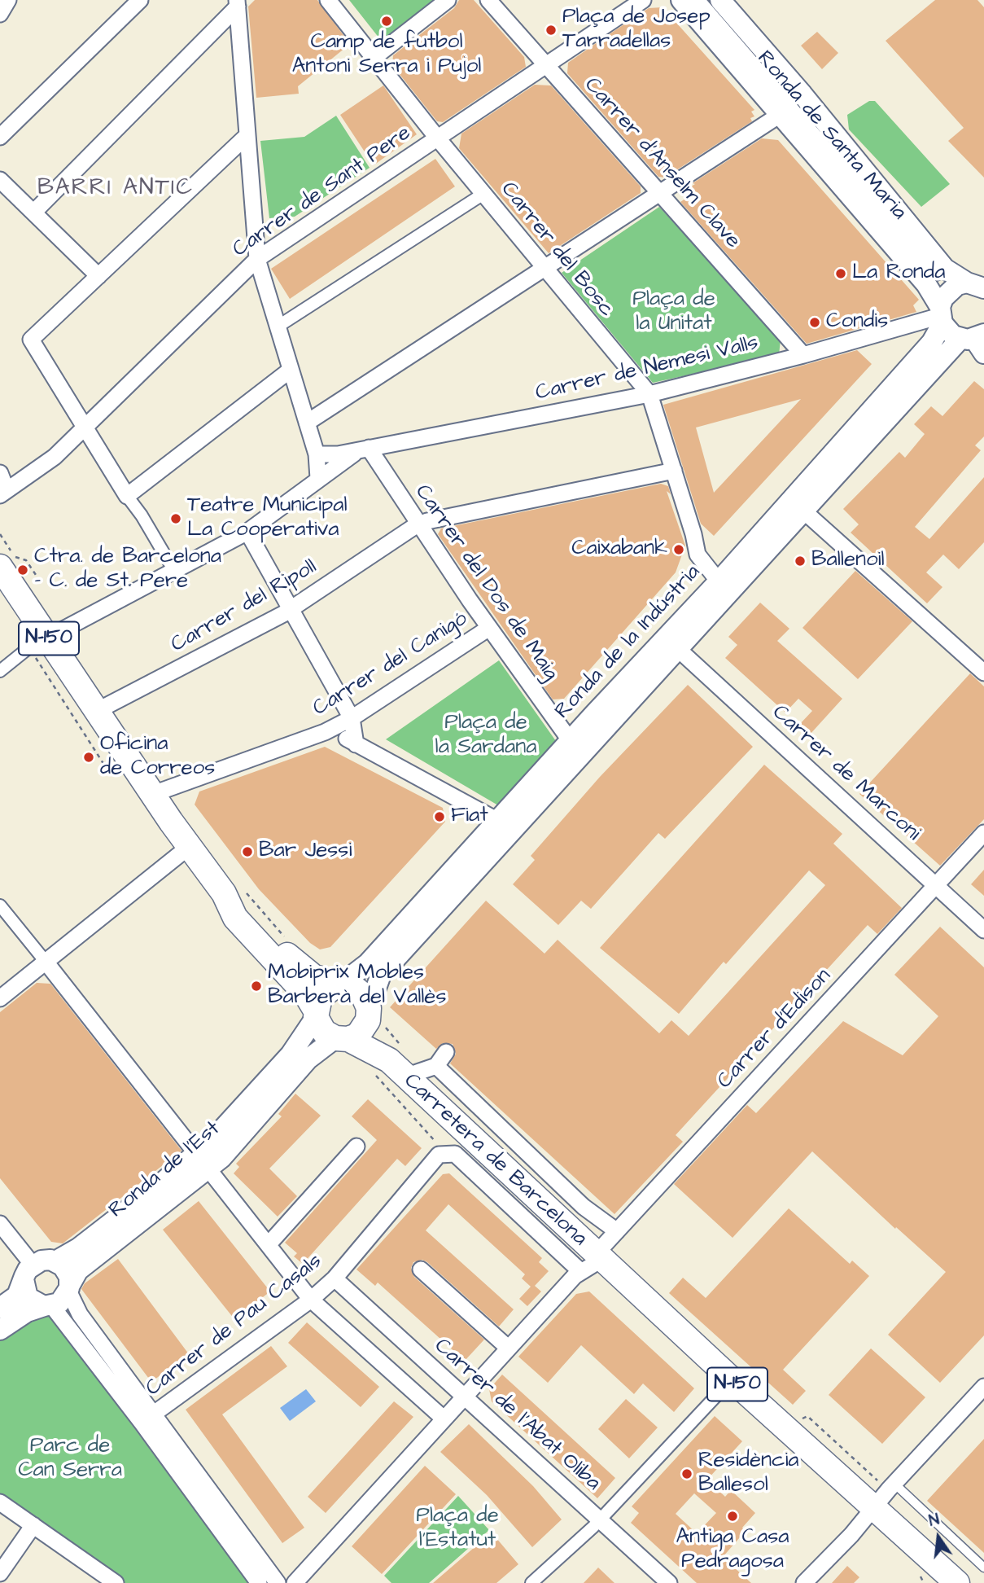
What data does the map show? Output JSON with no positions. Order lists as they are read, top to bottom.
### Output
{
  "streets": {
    "main road": ["N-150", "Carretera de Barcelona"],
    "street": [
      "Ronda de Santa Maria",
      "Carrer d'Anselm Clave",
      "Carrer de Sant Pere",
      "Carrer del Bosc",
      "Carrer de Nemesi Valls",
      "Carrer del Dos de Maig",
      "Carrer del Ripoll",
      "Ronda de la Indústria",
      "Carrer del Canigó",
      "Carrer de Marconi",
      "Carrer d'Edison",
      "Ronda de l'Est",
      "Carrer de Pau Casals",
      "Carrer de l'Abat Oliba"
    ]
  },
  "crossings": [
    ["Ronda de Santa Maria", "Carrer de Nemesi Valls"],
    ["Ronda de Santa Maria", "Ronda de la Indústria"],
    ["Carrer d'Anselm Clave", "Carrer de Sant Pere"],
    ["Carrer d'Anselm Clave", "Carrer de Nemesi Valls"],
    ["Carrer de Sant Pere", "Carrer del Bosc"],
    ["Carrer del Bosc", "Carrer de Nemesi Valls"],
    ["Carrer del Bosc", "Carrer del Ripoll"],
    ["Carrer del Bosc", "Ronda de la Indústria"],
    ["Carrer de Nemesi Valls", "Carrer del Dos de Maig"],
    ["Carrer de Nemesi Valls", "N-150"],
    ["Carrer de Nemesi Valls", "Ronda de la Indústria"],
    ["Carrer del Dos de Maig", "Carrer del Ripoll"],
    ["Carrer del Dos de Maig", "Ronda de la Indústria"],
    ["Carrer del Dos de Maig", "Carrer del Canigó"],
    ["Carrer del Ripoll", "N-150"],
    ["N-150", "Ronda de la Indústria"],
    ["N-150", "Carrer del Canigó"],
    ["N-150", "Carretera de Barcelona"],
    ["N-150", "Ronda de l'Est"],
    ["Ronda de la Indústria", "Carrer de Marconi"],
    ["Ronda de la Indústria", "Carretera de Barcelona"],
    ["Ronda de la Indústria", "Ronda de l'Est"],
    ["Carrer de Marconi", "Carrer d'Edison"],
    ["Carrer d'Edison", "Carretera de Barcelona"],
    ["Carrer d'Edison", "Carrer de l'Abat Oliba"],
    ["Carretera de Barcelona", "Ronda de l'Est"],
    ["Carretera de Barcelona", "Carrer de Pau Casals"],
    ["Carrer de Pau Casals", "Carrer de l'Abat Oliba"]
  ],
  "districts": ["BARRI ANTIC"],
  "parks": [
    "Plaça de la Unitat",
    "Plaça de la Sardana",
    "Parc de Can Serra",
    "Plaça de l'Estatut"
  ],
  "places": [
    "Camp de futbol Antoni Serra i Pujol",
    "Plaça de Josep Tarradellas",
    "La Ronda",
    "Condis",
    "Teatre Municipal La Cooperativa",
    "Caixabank",
    "Ballenoil",
    "Ctra. de Barcelona - C. de St. Pere",
    "Oficina de Correos",
    "Fiat",
    "Bar Jessi",
    "Mobiprix Mobles Barberà del Vallès",
    "Residència Ballesol",
    "Antiga Casa Pedragosa"
  ],
  "north": "top"
}
